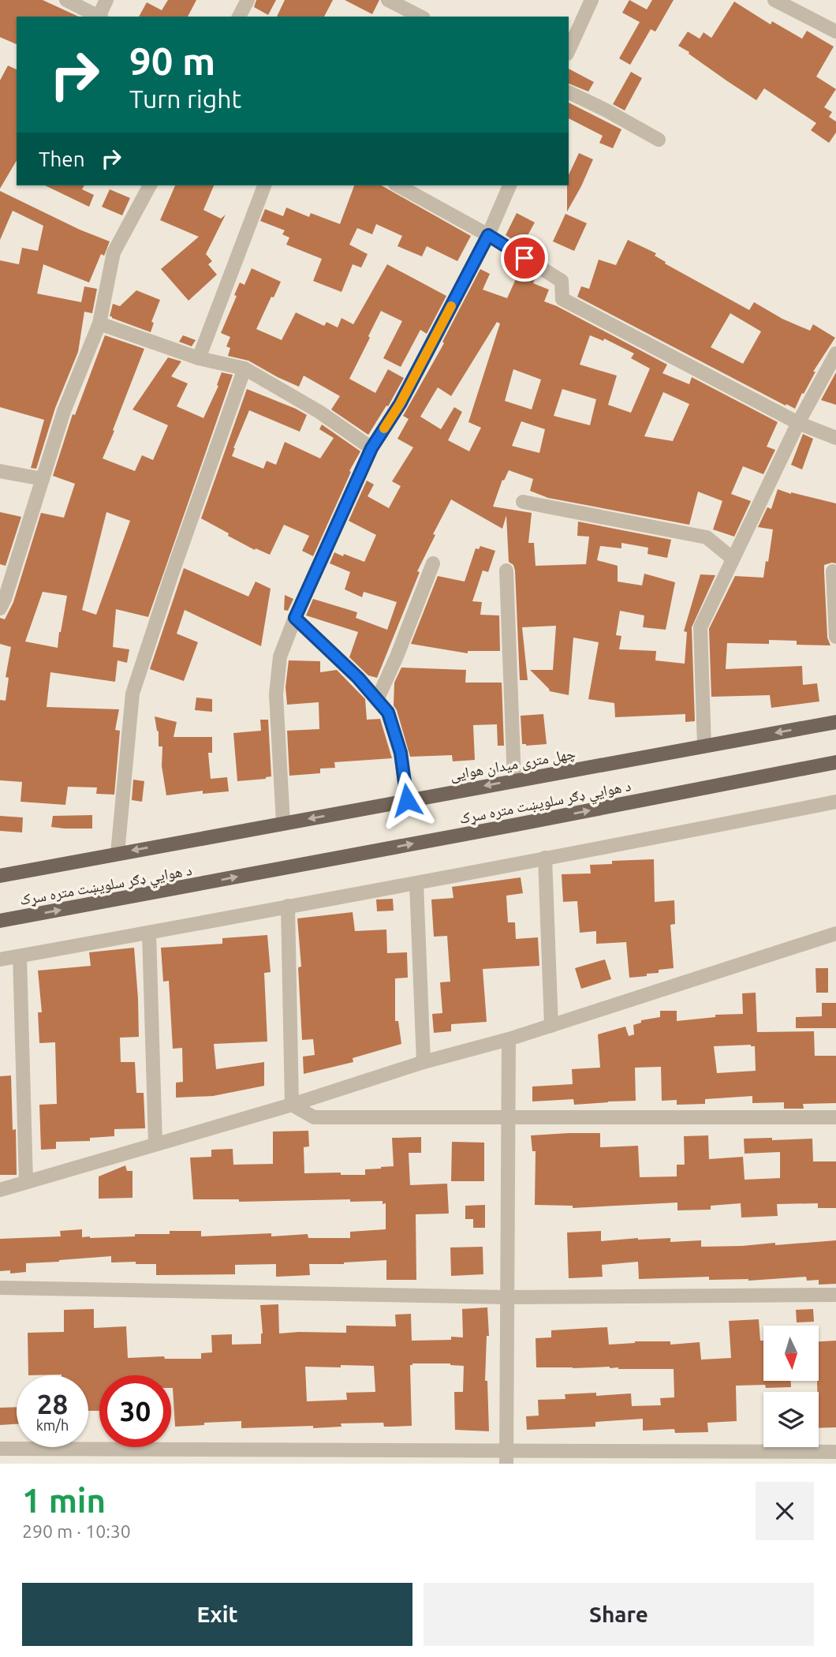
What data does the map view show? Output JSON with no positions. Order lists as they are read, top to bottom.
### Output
{
  "streets": {
    "main road": ["چهل متری میدان هوایی", "د هوايي ډګر سلویښت متره سړک"]
  },
  "one_way": ["چهل متری میدان هوایی", "د هوايي ډګر سلویښت متره سړک"],
  "north": "bottom",
  "page": {
    "turn": ["90 m", "Turn right"],
    "then": "Then",
    "speed": "28 km/h",
    "limit": "30",
    "heading": ["1 min", "290 m · 10:30"],
    "buttons": ["Exit", "Share"]
  }
}
